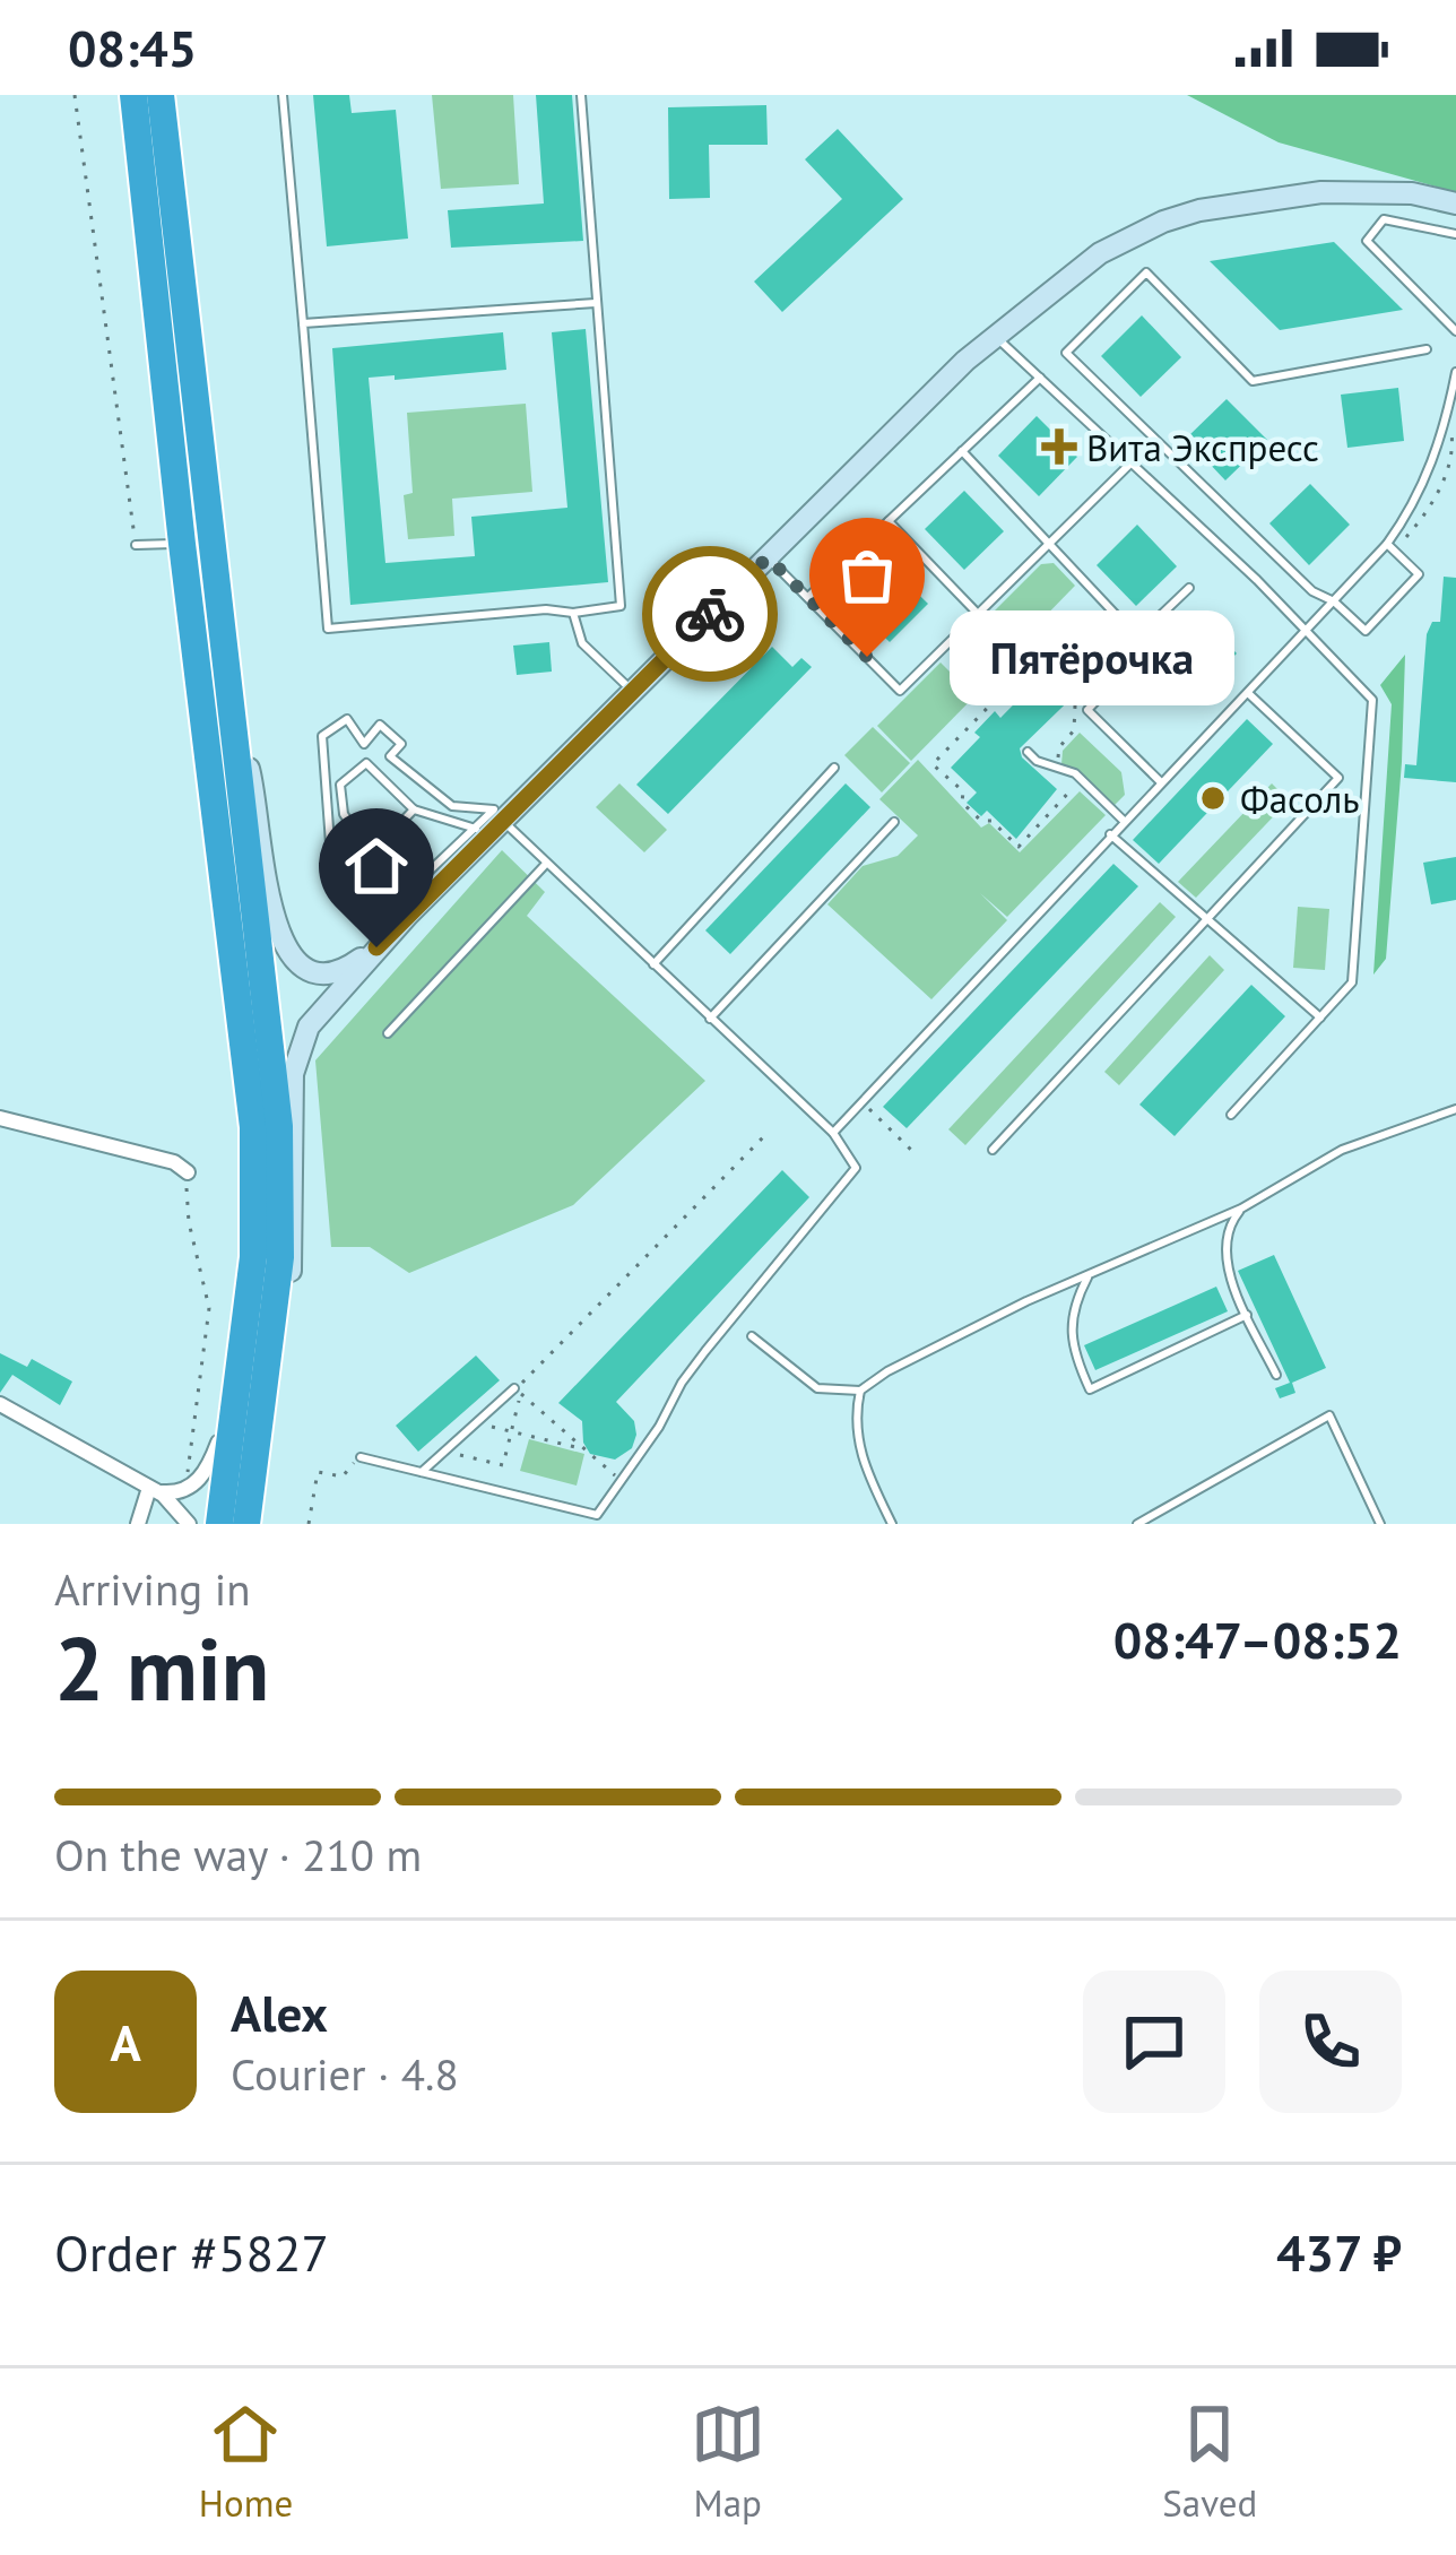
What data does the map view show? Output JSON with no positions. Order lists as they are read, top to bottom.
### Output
{
  "places": {
    "health": ["Вита Экспресс"],
    "other": ["Пятёрочка", "Фасоль"]
  },
  "page": {
    "status": "08:45",
    "bubble": "Пятёрочка",
    "heading": ["2 min", "Arriving in", "08:47–08:52"],
    "panel": [
      "Alex",
      "Courier · 4.8",
      "Order #5827",
      "437 ₽"
    ],
    "bar": "On the way · 210 m",
    "round": "A",
    "tabs": ["Home", "Map", "Saved"]
  }
}
